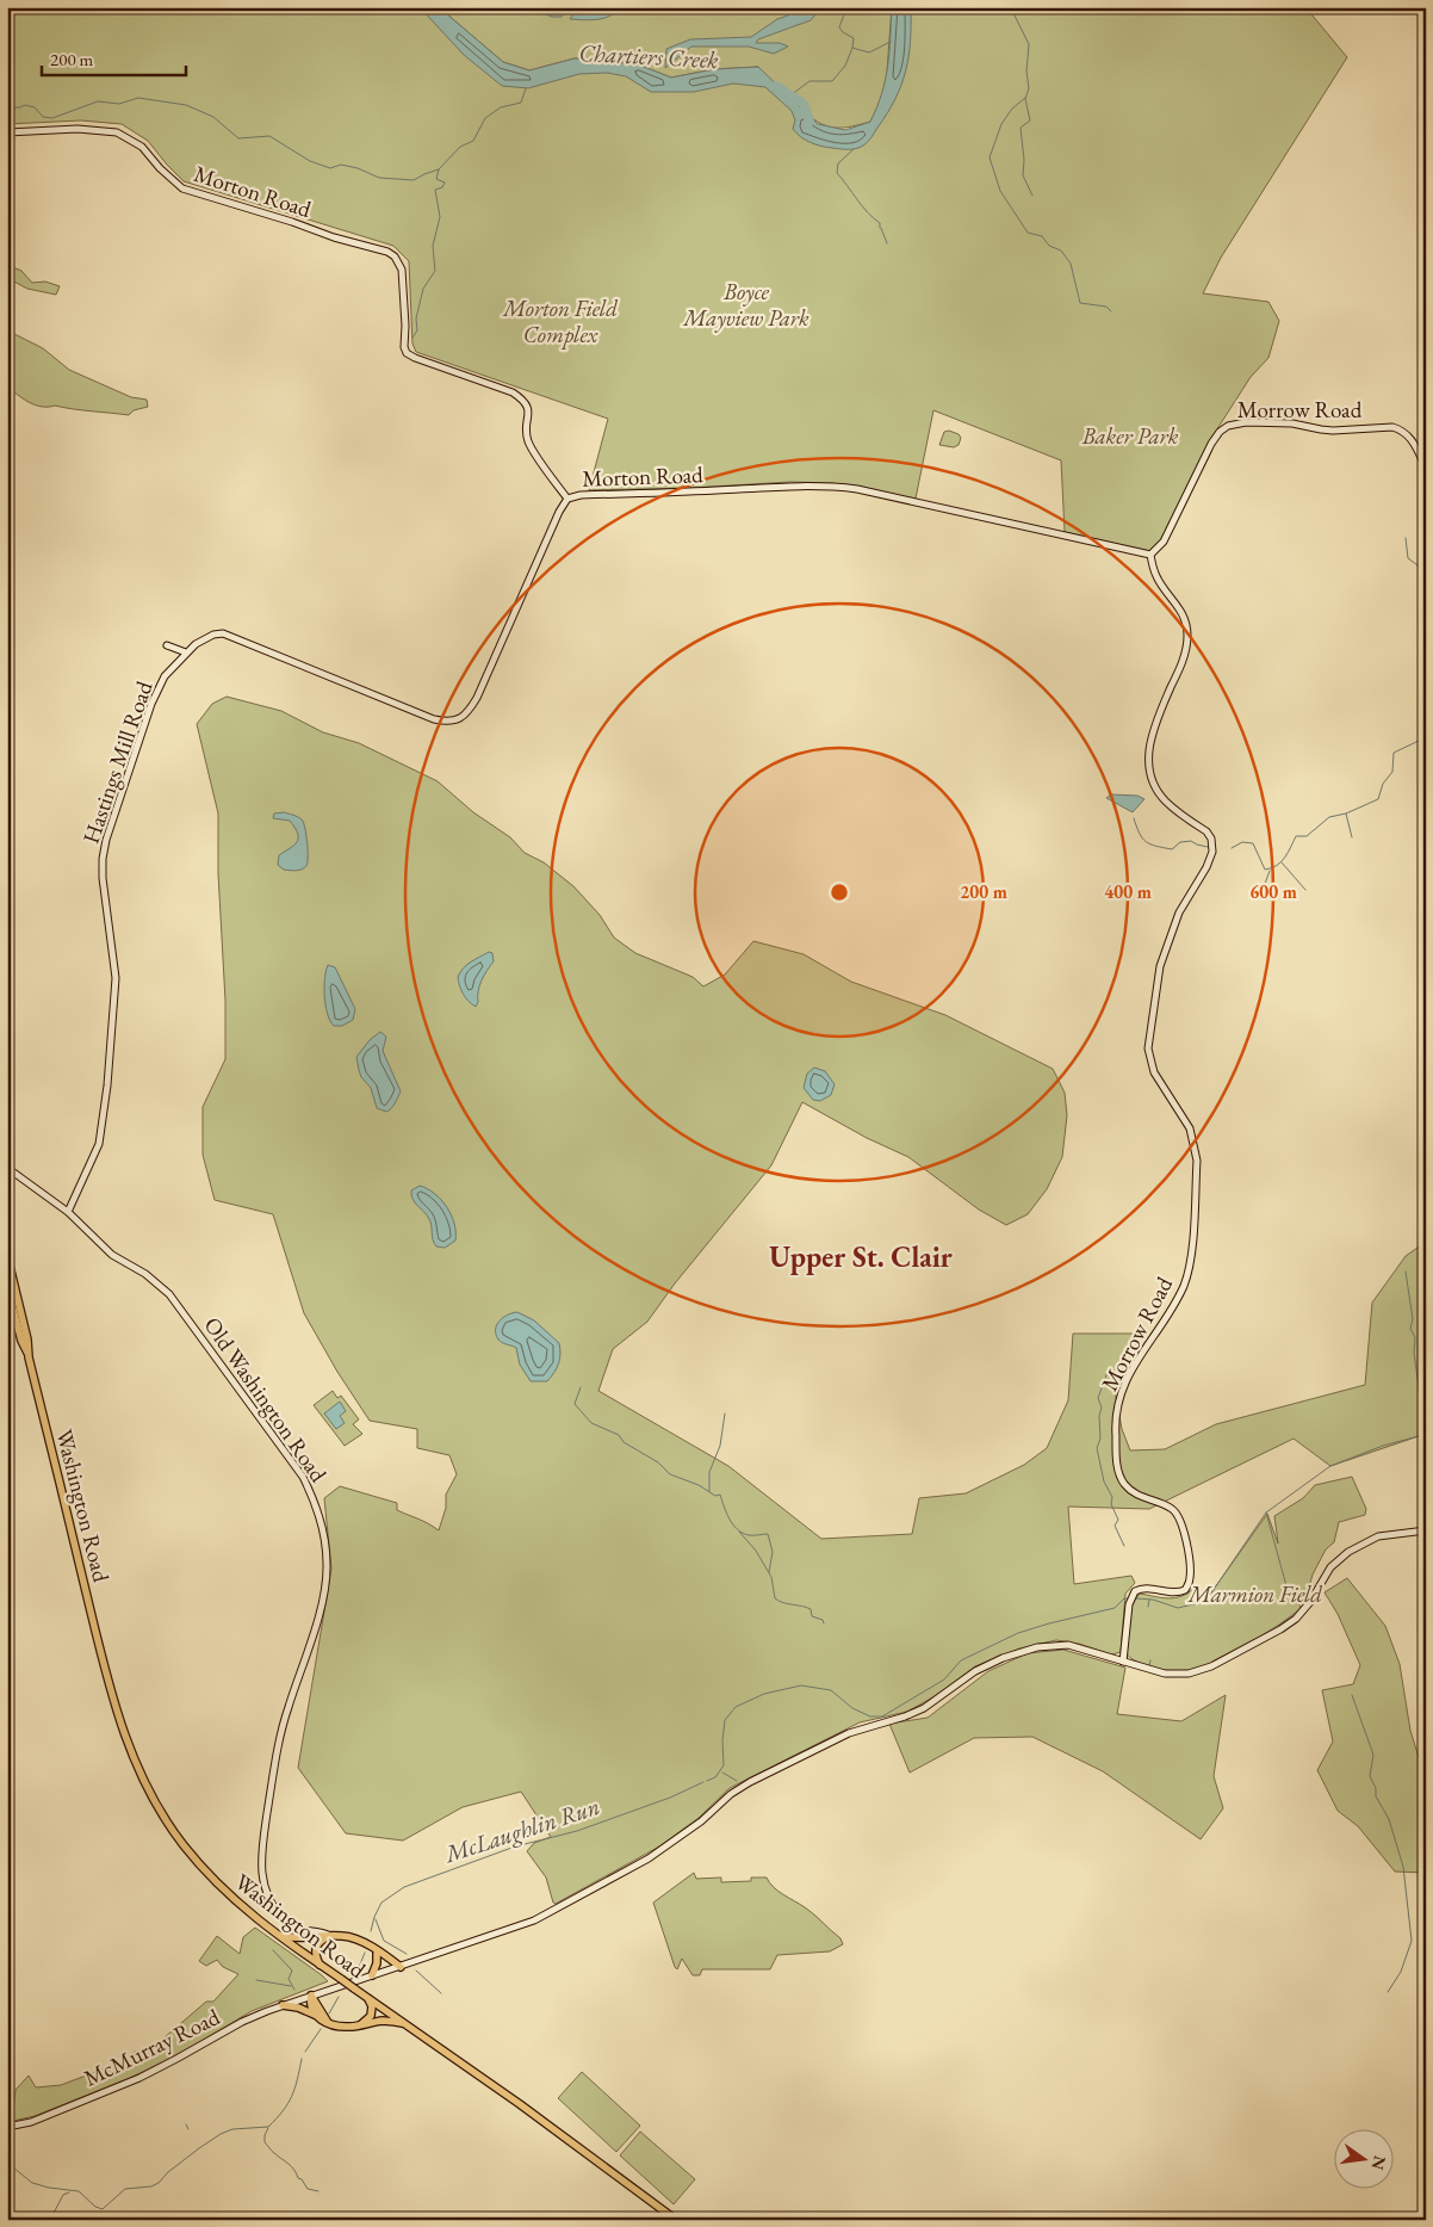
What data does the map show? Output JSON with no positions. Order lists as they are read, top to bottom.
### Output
{
  "streets": {
    "main road": ["Washington Road"],
    "street": [
      "Morton Road",
      "Morrow Road",
      "Hastings Mill Road",
      "Old Washington Road",
      "McMurray Road"
    ]
  },
  "crossings": [
    ["Morton Road", "Morrow Road"],
    ["Morton Road", "Hastings Mill Road"],
    ["Morrow Road", "McMurray Road"],
    ["Hastings Mill Road", "Old Washington Road"]
  ],
  "districts": ["Upper St. Clair"],
  "water": ["Chartiers Creek", "McLaughlin Run"],
  "parks": [
    "Boyce Mayview Park",
    "Morton Field Complex",
    "Baker Park",
    "Marmion Field"
  ],
  "scale_bar": "200 m",
  "north": "right",
  "rings": ["200 m", "400 m", "600 m"]
}
